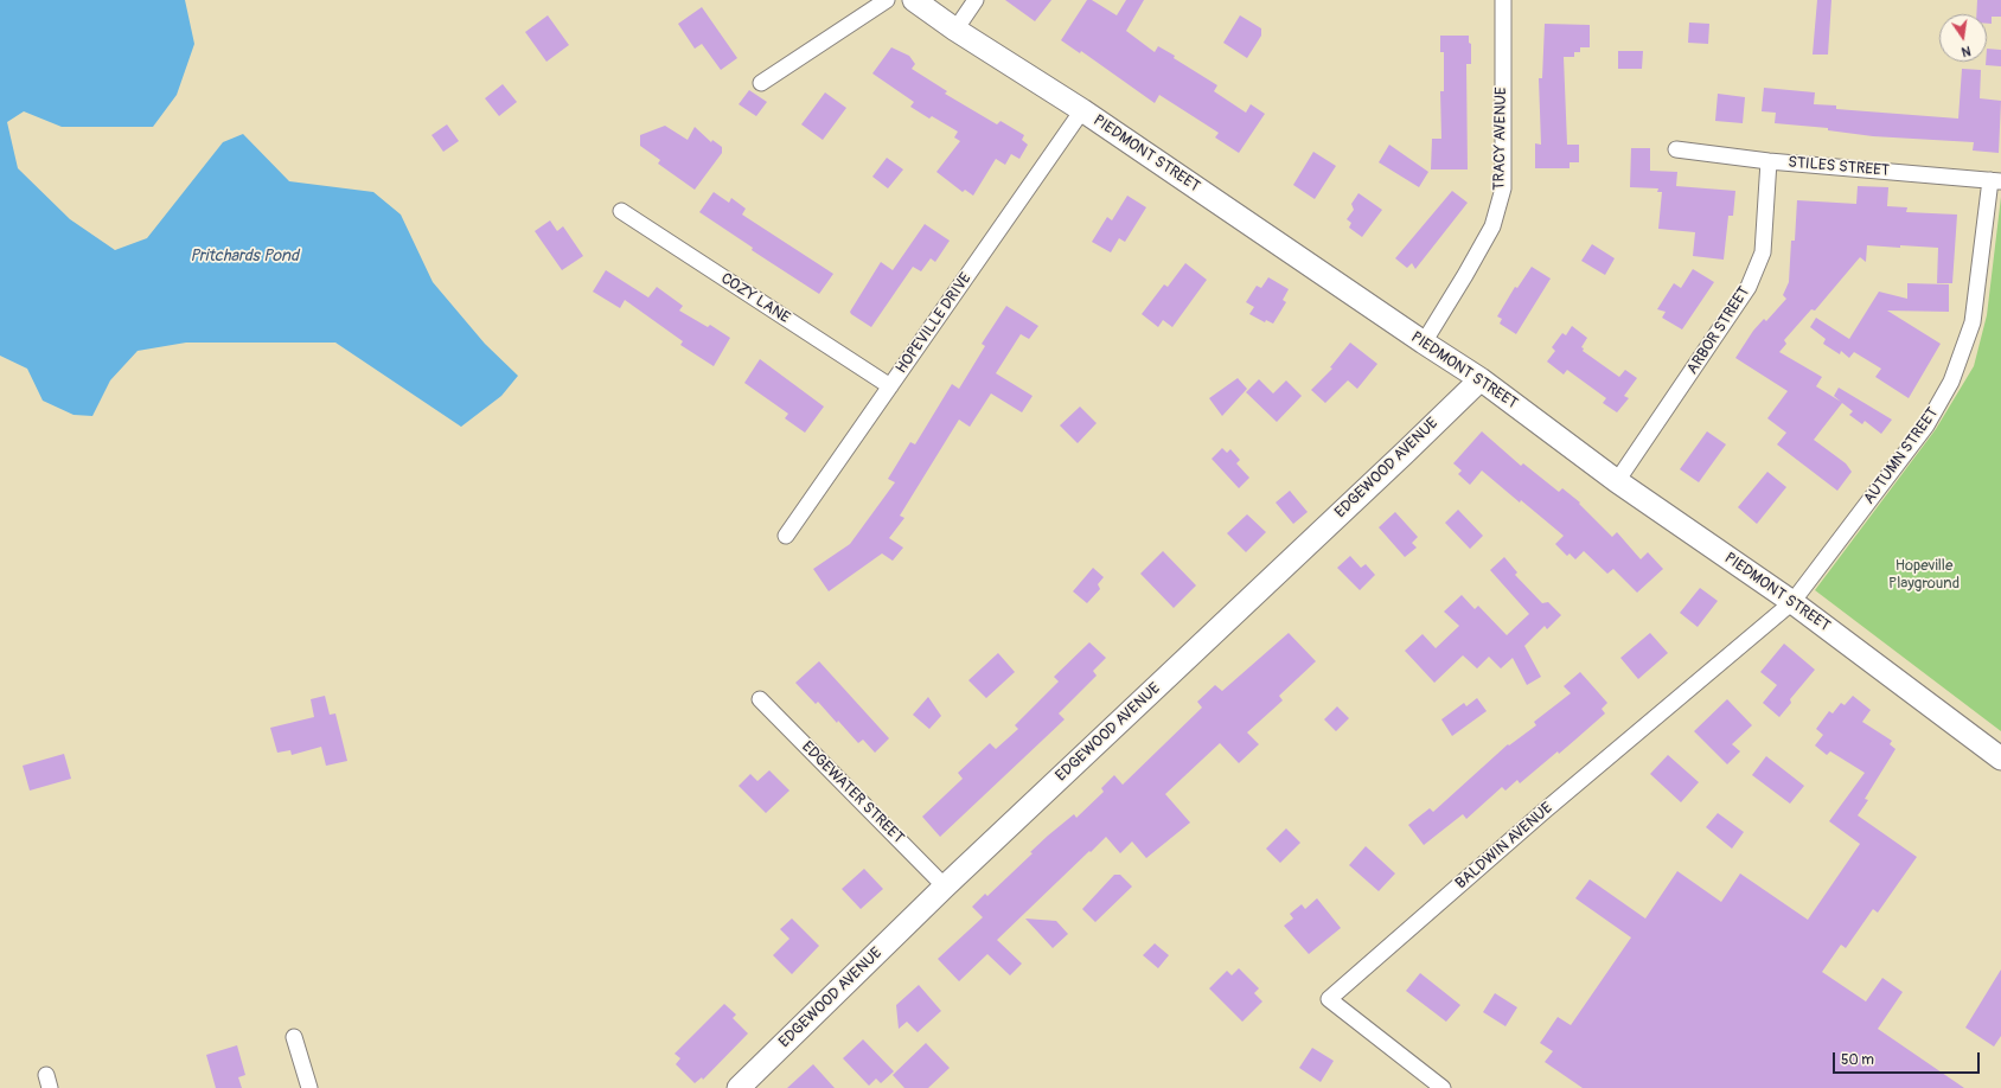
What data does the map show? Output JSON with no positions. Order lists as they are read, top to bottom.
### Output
{
  "streets": {
    "street": [
      "TRACY AVENUE",
      "PIEDMONT STREET",
      "STILES STREET",
      "COZY LANE",
      "HOPEVILLE DRIVE",
      "ARBOR STREET",
      "AUTUMN STREET",
      "EDGEWOOD AVENUE",
      "EDGEWATER STREET",
      "BALDWIN AVENUE"
    ]
  },
  "crossings": [
    ["TRACY AVENUE", "PIEDMONT STREET"],
    ["PIEDMONT STREET", "HOPEVILLE DRIVE"],
    ["PIEDMONT STREET", "ARBOR STREET"],
    ["PIEDMONT STREET", "AUTUMN STREET"],
    ["PIEDMONT STREET", "EDGEWOOD AVENUE"],
    ["PIEDMONT STREET", "BALDWIN AVENUE"],
    ["STILES STREET", "ARBOR STREET"],
    ["STILES STREET", "AUTUMN STREET"],
    ["COZY LANE", "HOPEVILLE DRIVE"],
    ["AUTUMN STREET", "BALDWIN AVENUE"],
    ["EDGEWOOD AVENUE", "EDGEWATER STREET"]
  ],
  "water": ["Pritchards Pond"],
  "parks": ["Hopeville Playground"],
  "scale_bar": "50 m",
  "north": "bottom"
}
